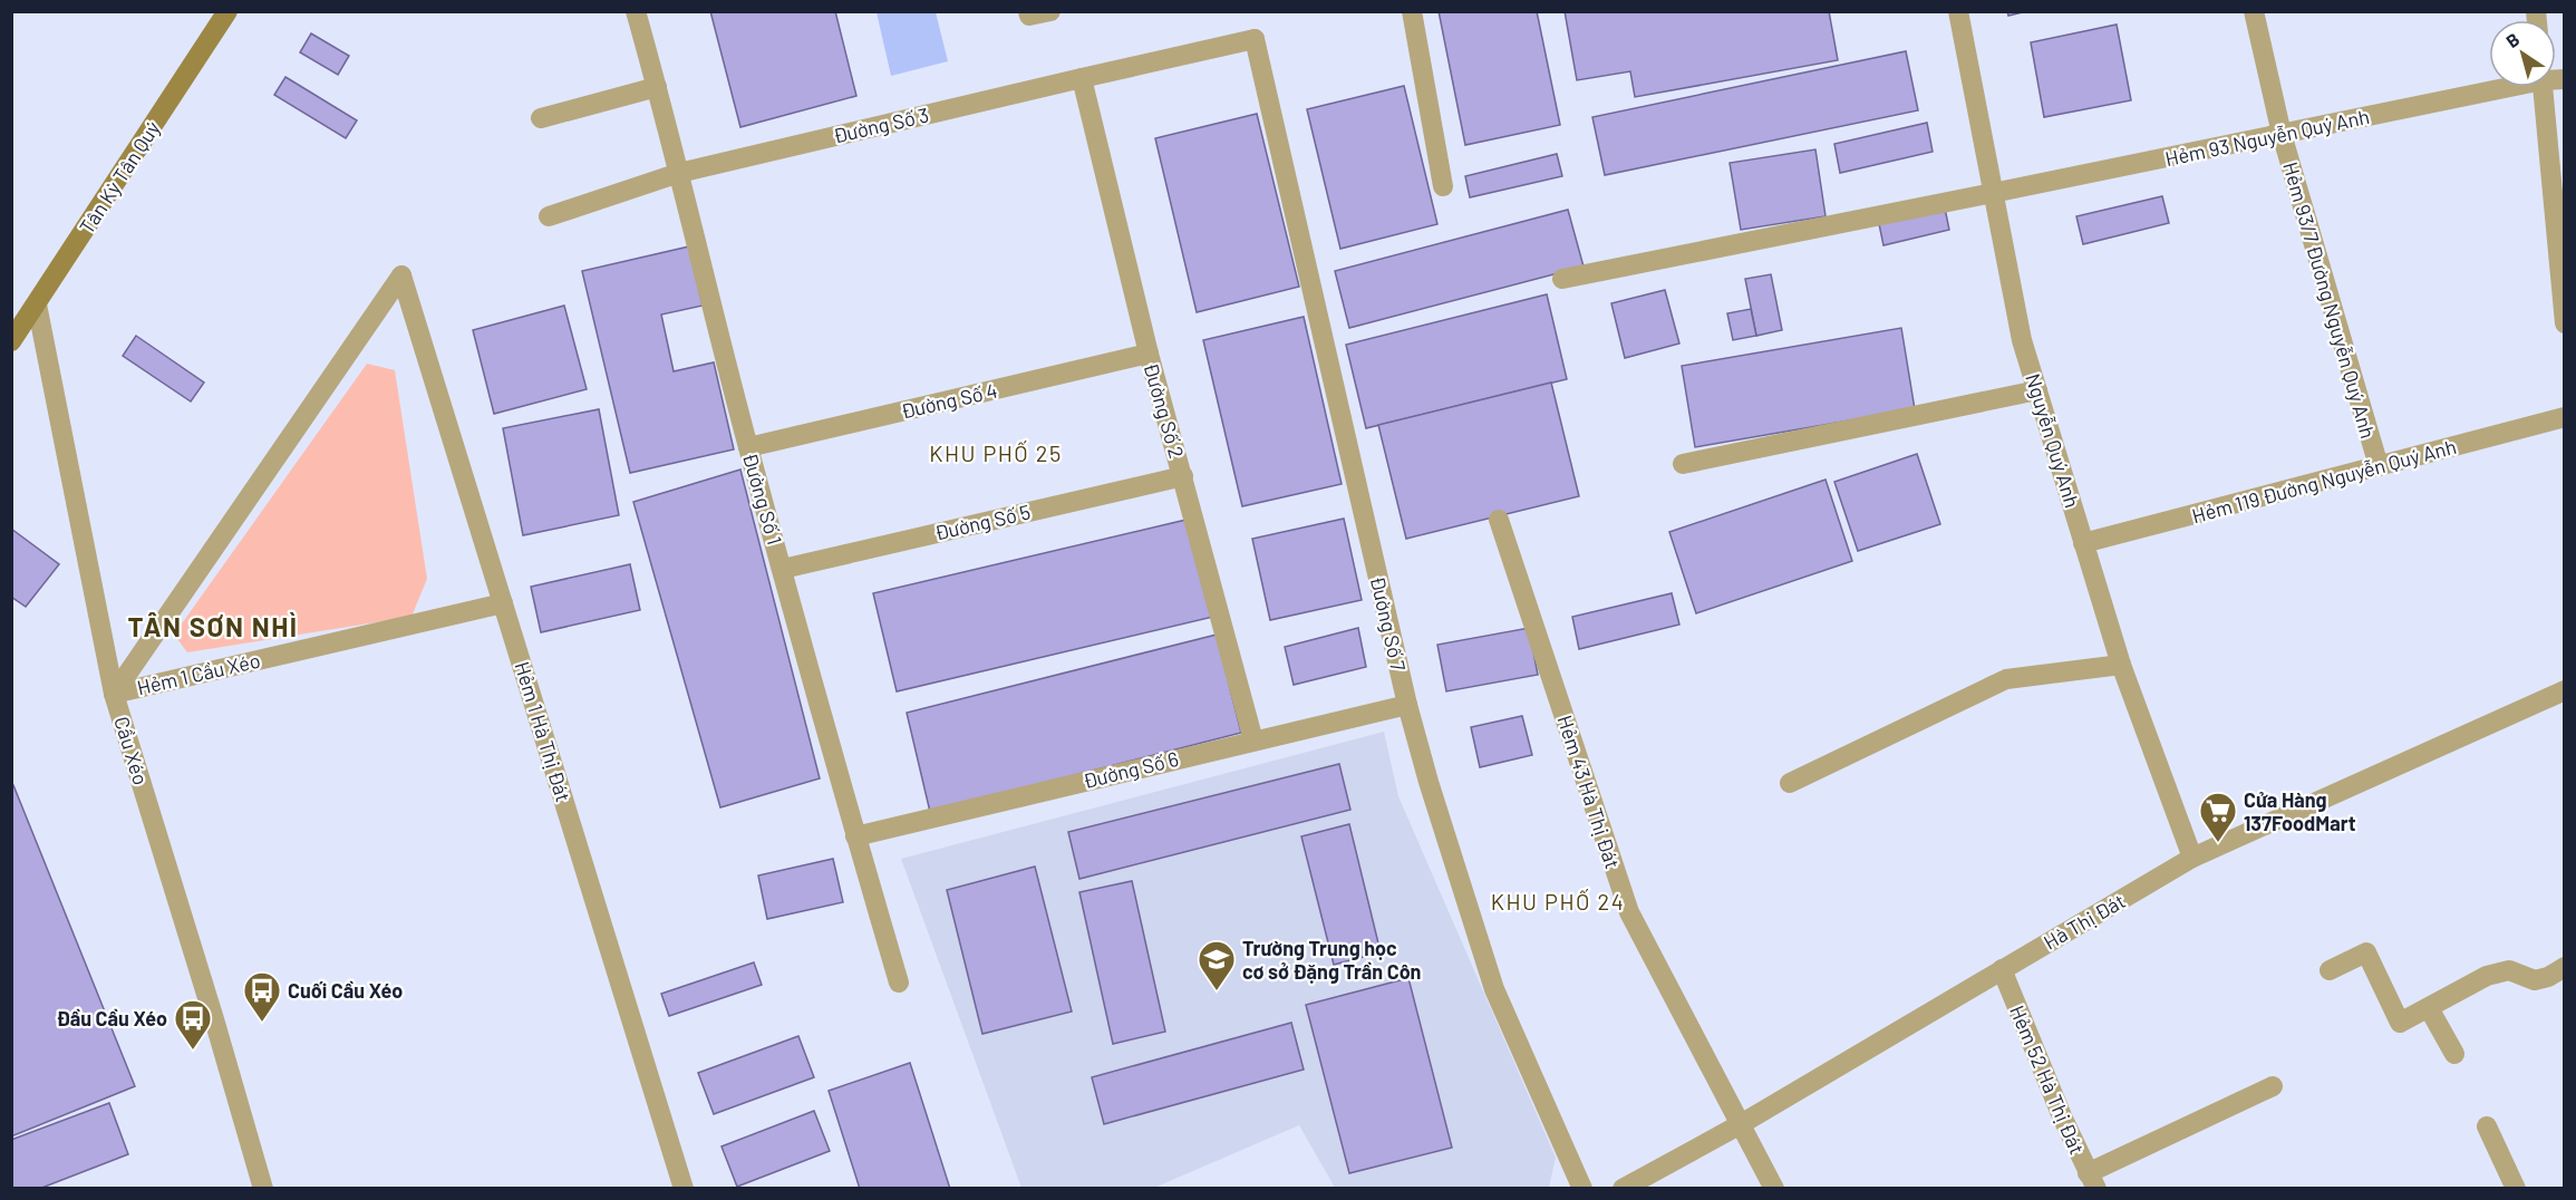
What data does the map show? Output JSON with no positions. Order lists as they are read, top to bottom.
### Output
{
  "streets": {
    "main road": ["Tân Kỳ Tân Quý"],
    "street": [
      "Đường Số 3",
      "Hẻm 93 Nguyễn Quý Anh",
      "Hẻm 93/7 Đường Nguyễn Quý Anh",
      "Đường Số 4",
      "Đường Số 2",
      "Nguyễn Quý Anh",
      "Hẻm 119 Đường Nguyễn Quý Anh",
      "Đường Số 1",
      "Đường Số 5",
      "Đường Số 7",
      "Hẻm 1 Cầu Xéo",
      "Hẻm 1 Hà Thị Đát",
      "Cầu Xéo",
      "Đường Số 6",
      "Hẻm 43 Hà Thị Đát",
      "Hà Thị Đát",
      "Hẻm 52 Hà Thị Đát"
    ]
  },
  "crossings": [
    ["Đường Số 3", "Đường Số 2"],
    ["Đường Số 3", "Đường Số 1"],
    ["Đường Số 3", "Đường Số 7"],
    ["Hẻm 93 Nguyễn Quý Anh", "Hẻm 93/7 Đường Nguyễn Quý Anh"],
    ["Hẻm 93 Nguyễn Quý Anh", "Nguyễn Quý Anh"],
    ["Tân Kỳ Tân Quý", "Cầu Xéo"],
    ["Hẻm 93/7 Đường Nguyễn Quý Anh", "Hẻm 119 Đường Nguyễn Quý Anh"],
    ["Đường Số 4", "Đường Số 2"],
    ["Đường Số 4", "Đường Số 1"],
    ["Đường Số 2", "Đường Số 5"],
    ["Đường Số 2", "Đường Số 6"],
    ["Nguyễn Quý Anh", "Hẻm 119 Đường Nguyễn Quý Anh"],
    ["Nguyễn Quý Anh", "Hà Thị Đát"],
    ["Đường Số 1", "Đường Số 5"],
    ["Đường Số 1", "Đường Số 6"],
    ["Đường Số 7", "Đường Số 6"],
    ["Hẻm 1 Cầu Xéo", "Hẻm 1 Hà Thị Đát"],
    ["Hẻm 1 Cầu Xéo", "Cầu Xéo"],
    ["Hẻm 43 Hà Thị Đát", "Hà Thị Đát"],
    ["Hà Thị Đát", "Hẻm 52 Hà Thị Đát"]
  ],
  "districts": ["KHU PHỐ 25", "TÂN SƠN NHÌ", "KHU PHỐ 24"],
  "places": {
    "supermarket": ["Cửa Hàng 137FoodMart"],
    "school or university": ["Trường Trung học cơ sở Đặng Trần Côn"],
    "bus stop": ["Cuối Cầu Xéo", "Đầu Cầu Xéo"]
  },
  "north": "top left"
}
